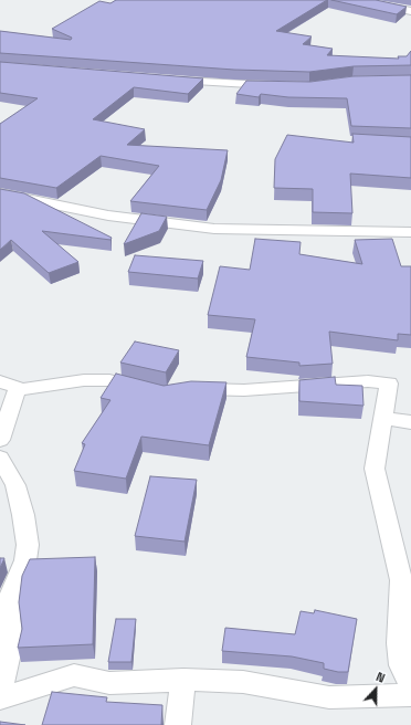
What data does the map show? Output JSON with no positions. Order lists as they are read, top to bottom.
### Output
{
  "north": "top"
}
